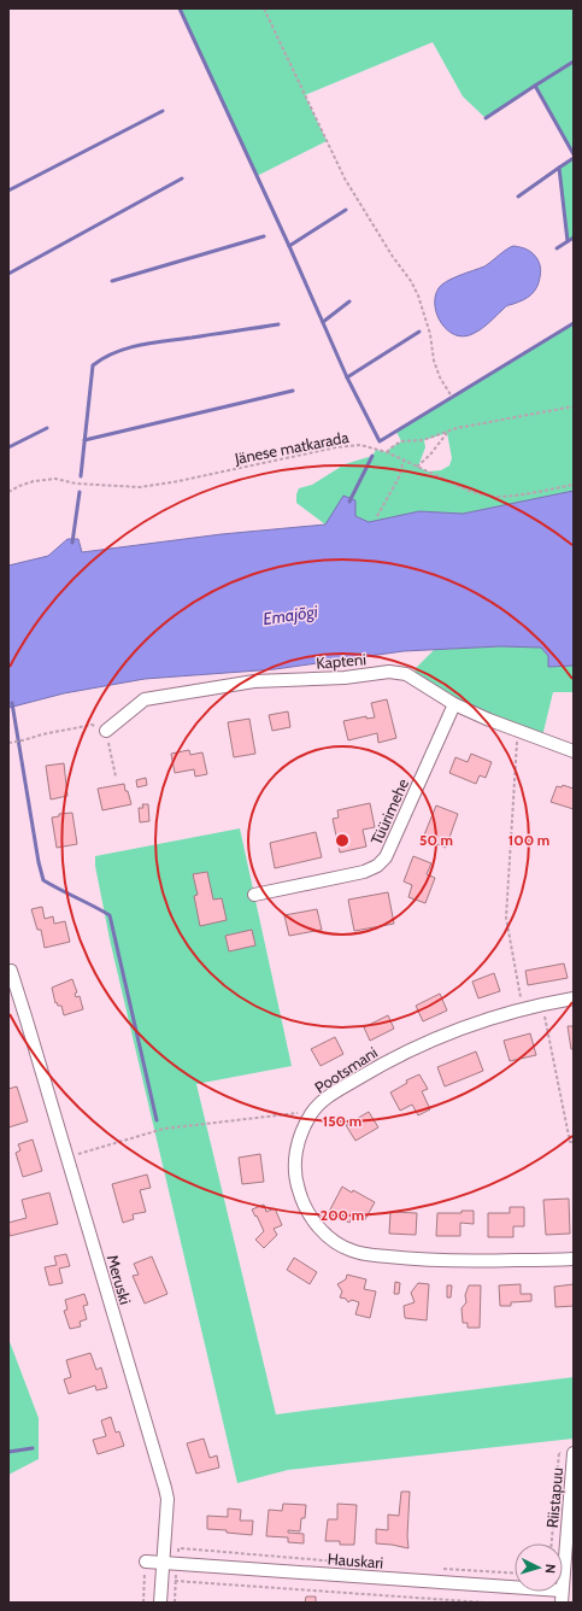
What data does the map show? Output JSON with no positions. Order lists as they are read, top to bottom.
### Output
{
  "streets": {
    "street": [
      "Kapteni",
      "Tüürimehe",
      "Pootsmani",
      "Meruski",
      "Riistapuu",
      "Hauskari"
    ],
    "path": ["Jänese matkarada"]
  },
  "crossings": [
    ["Kapteni", "Tüürimehe"],
    ["Meruski", "Hauskari"],
    ["Riistapuu", "Hauskari"]
  ],
  "water": ["Emajõgi"],
  "north": "right",
  "rings": [
    "50 m",
    "100 m",
    "150 m",
    "200 m"
  ]
}
